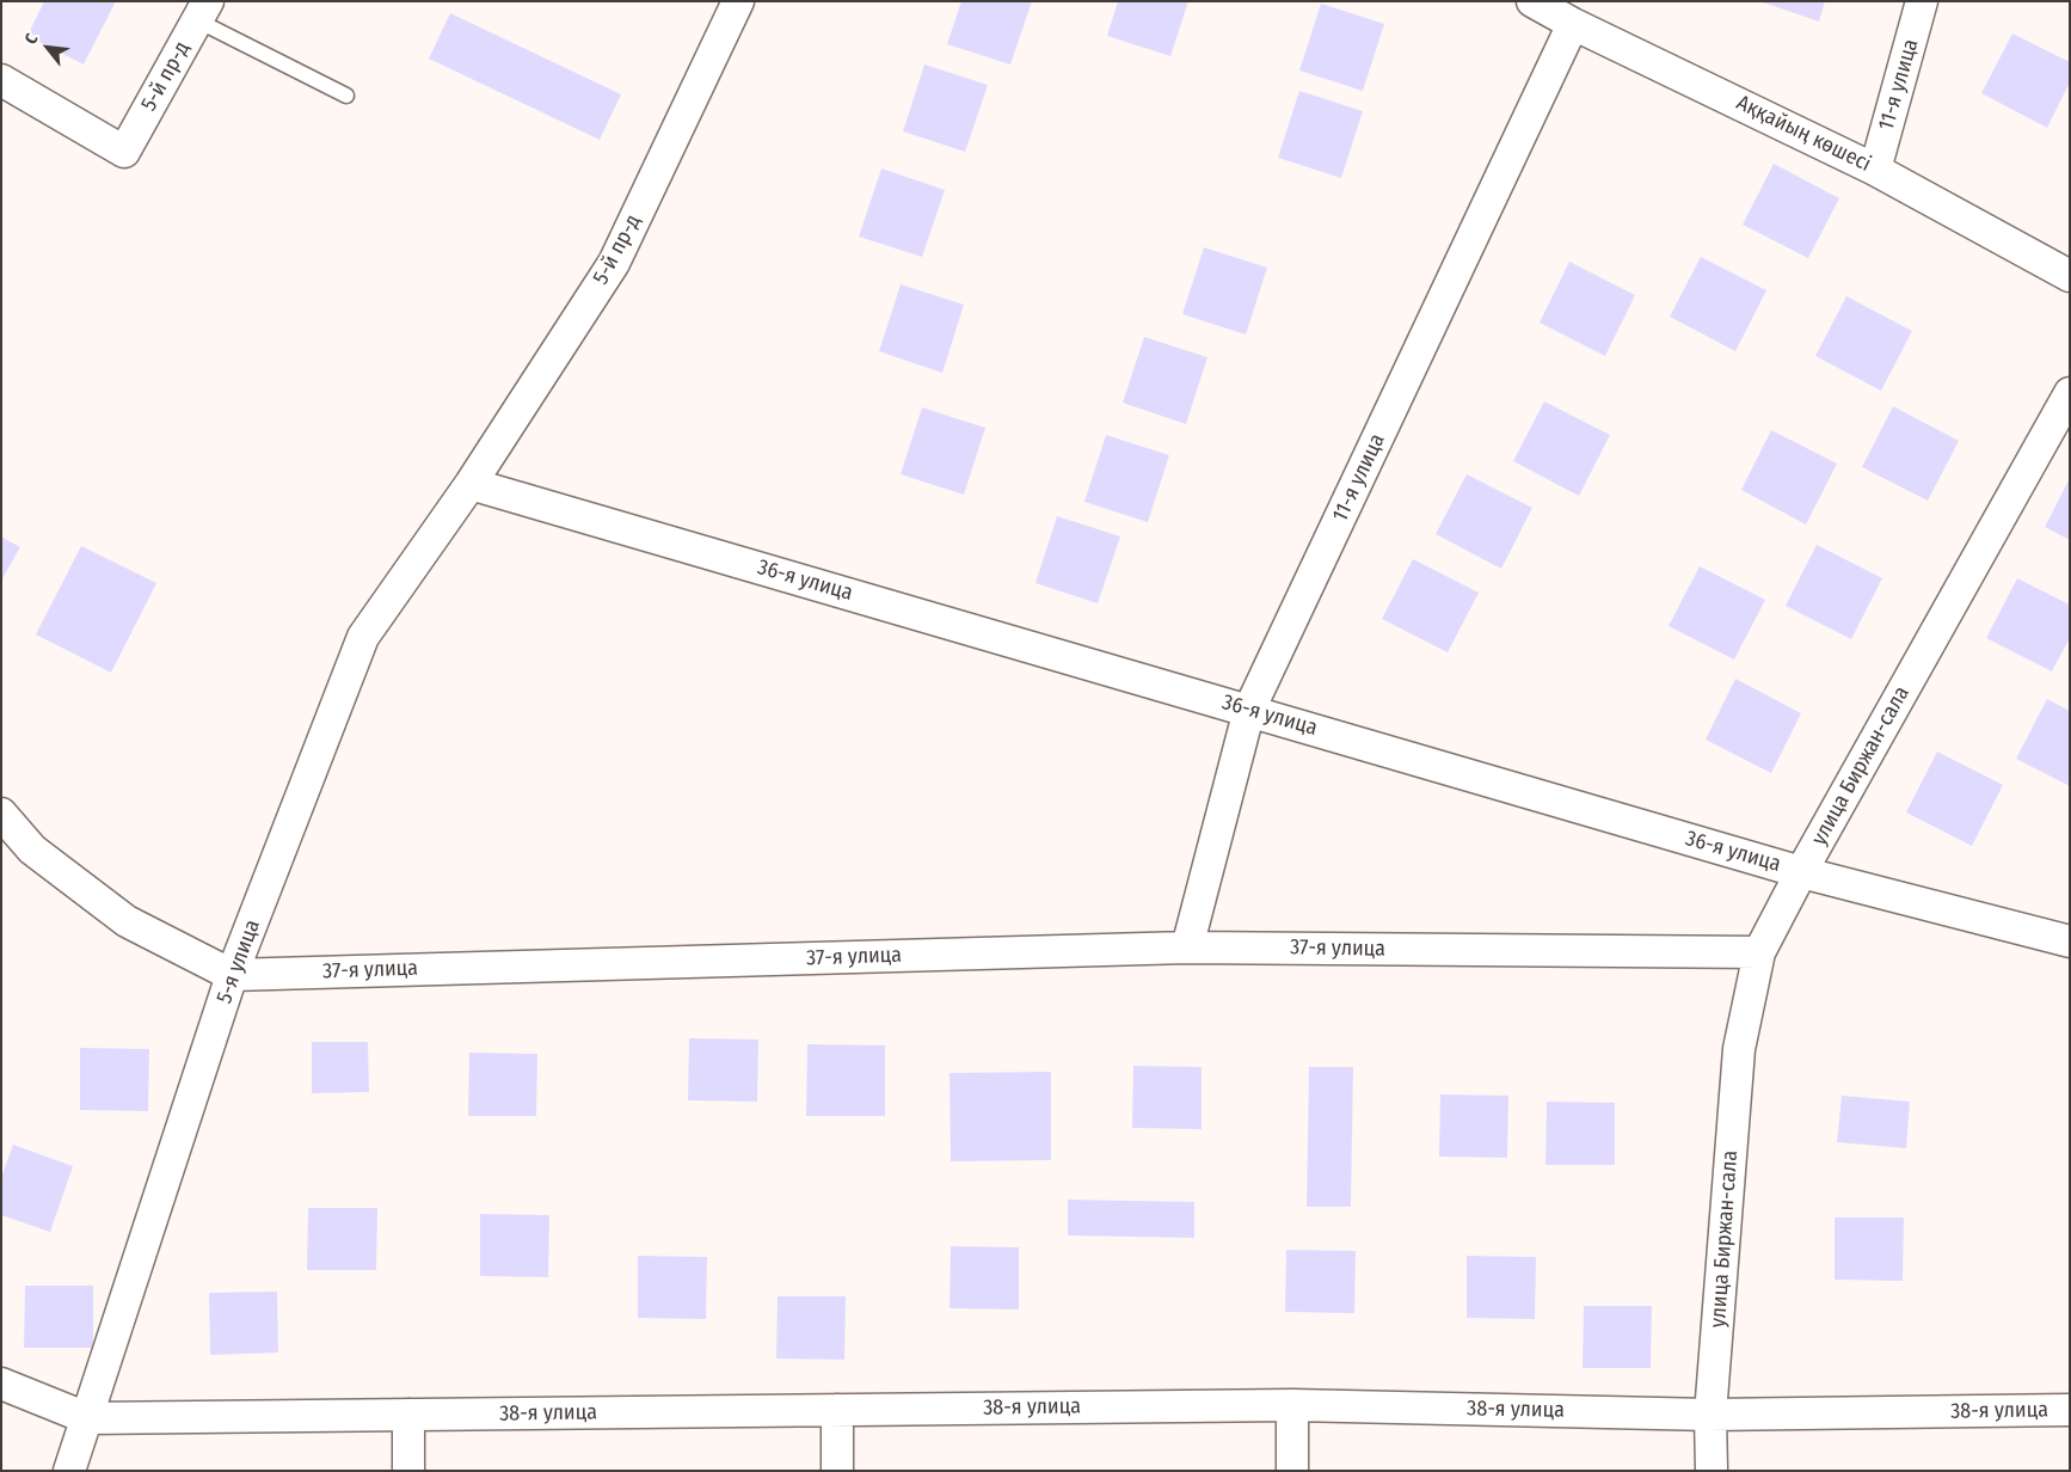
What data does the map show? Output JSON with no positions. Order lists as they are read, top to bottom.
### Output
{
  "streets": {
    "street": [
      "5-й пр-д",
      "11-я улица",
      "Аққайың көшесі",
      "36-я улица",
      "улица Биржан-сала",
      "37-я улица",
      "5-я улица",
      "38-я улица"
    ]
  },
  "crossings": [
    ["5-й пр-д", "36-я улица"],
    ["5-й пр-д", "5-я улица"],
    ["11-я улица", "Аққайың көшесі"],
    ["11-я улица", "36-я улица"],
    ["11-я улица", "37-я улица"],
    ["36-я улица", "улица Биржан-сала"],
    ["36-я улица", "5-я улица"],
    ["улица Биржан-сала", "37-я улица"],
    ["улица Биржан-сала", "38-я улица"],
    ["37-я улица", "5-я улица"],
    ["5-я улица", "38-я улица"]
  ],
  "north": "top left"
}
